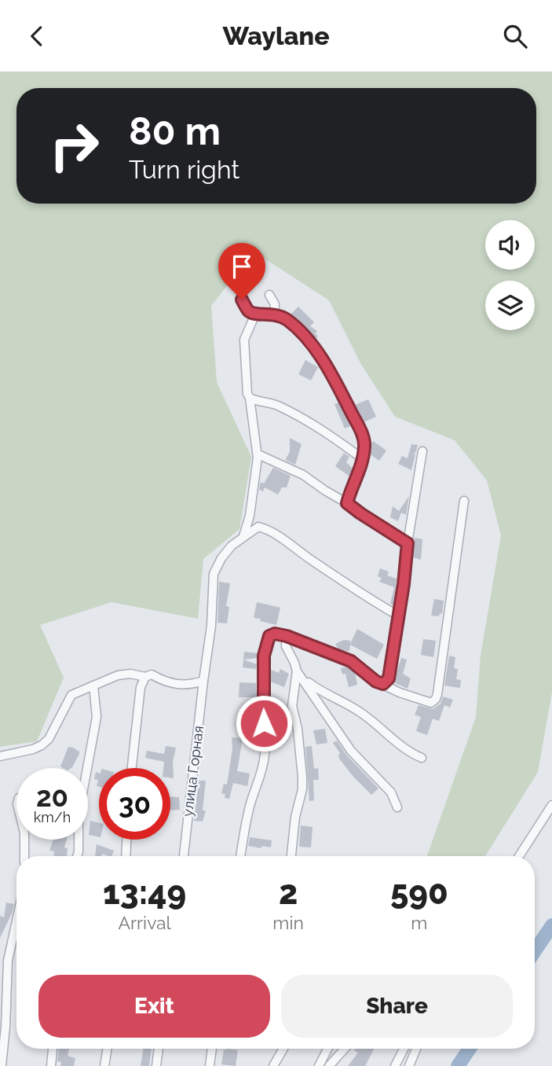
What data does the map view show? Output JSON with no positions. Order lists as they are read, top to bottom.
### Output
{
  "streets": {
    "street": ["улица Горная"]
  },
  "page": {
    "header": "Waylane",
    "turn": ["80 m", "Turn right"],
    "speed": "20 km/h",
    "limit": "30",
    "eta": [
      "13:49",
      "Arrival",
      "2",
      "min",
      "590",
      "m"
    ],
    "buttons": ["Exit", "Share"]
  }
}
